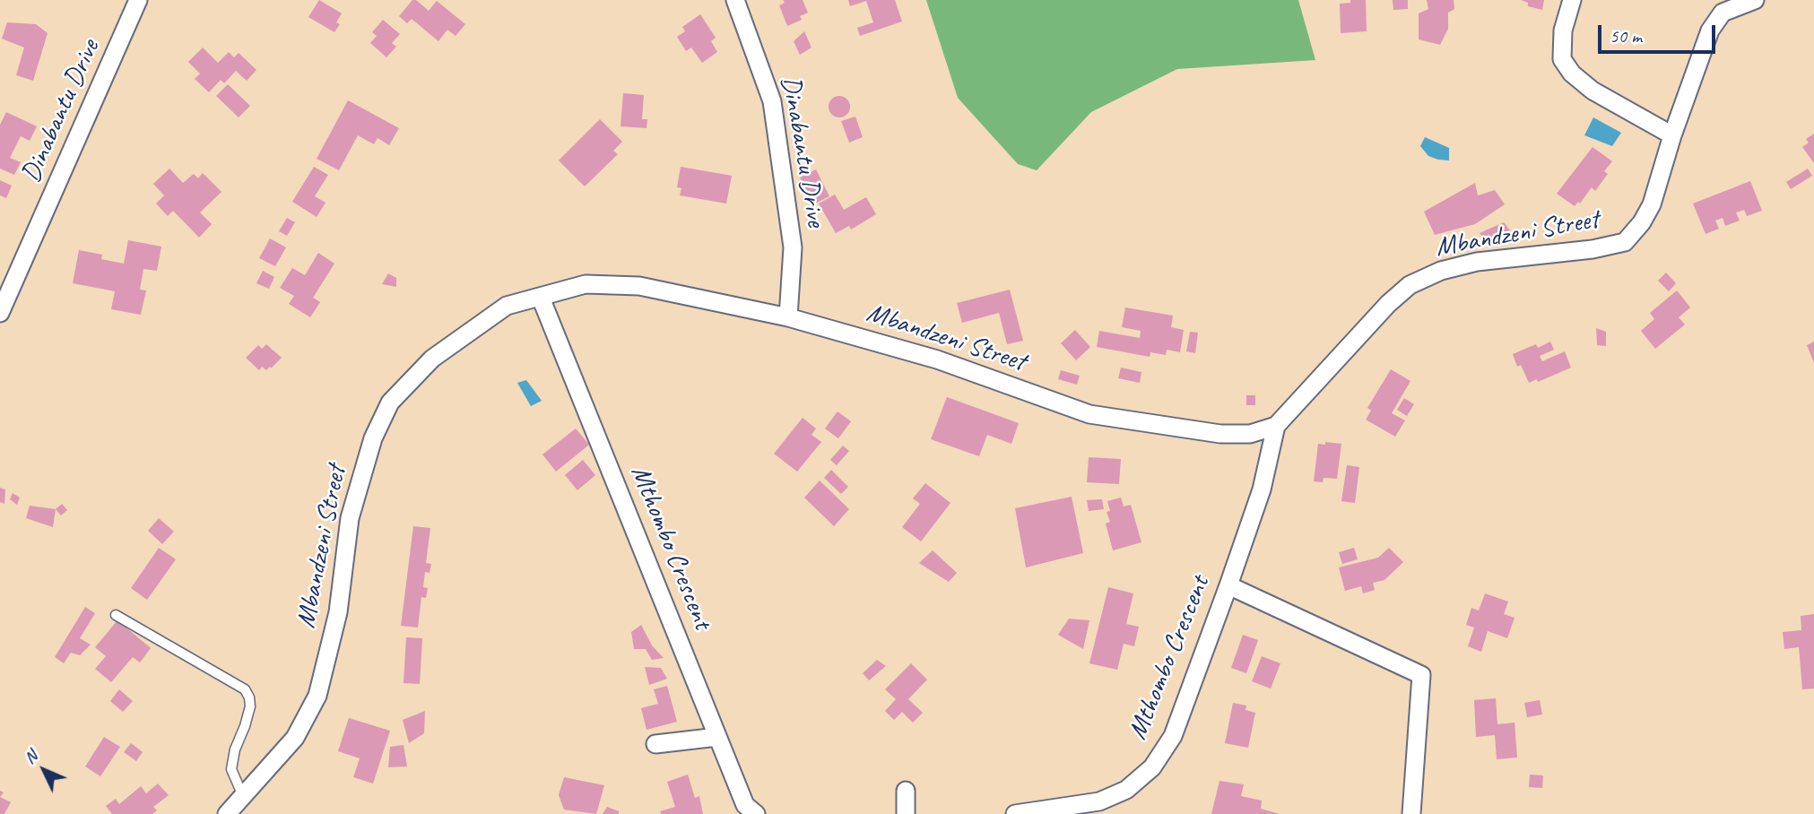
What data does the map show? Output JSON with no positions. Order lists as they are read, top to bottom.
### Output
{
  "streets": {
    "street": ["Dinabantu Drive", "Mbandzeni Street", "Mthombo Crescent"]
  },
  "crossings": [
    ["Dinabantu Drive", "Mbandzeni Street"],
    ["Mbandzeni Street", "Mthombo Crescent"]
  ],
  "scale_bar": "50 m",
  "north": "top left"
}
